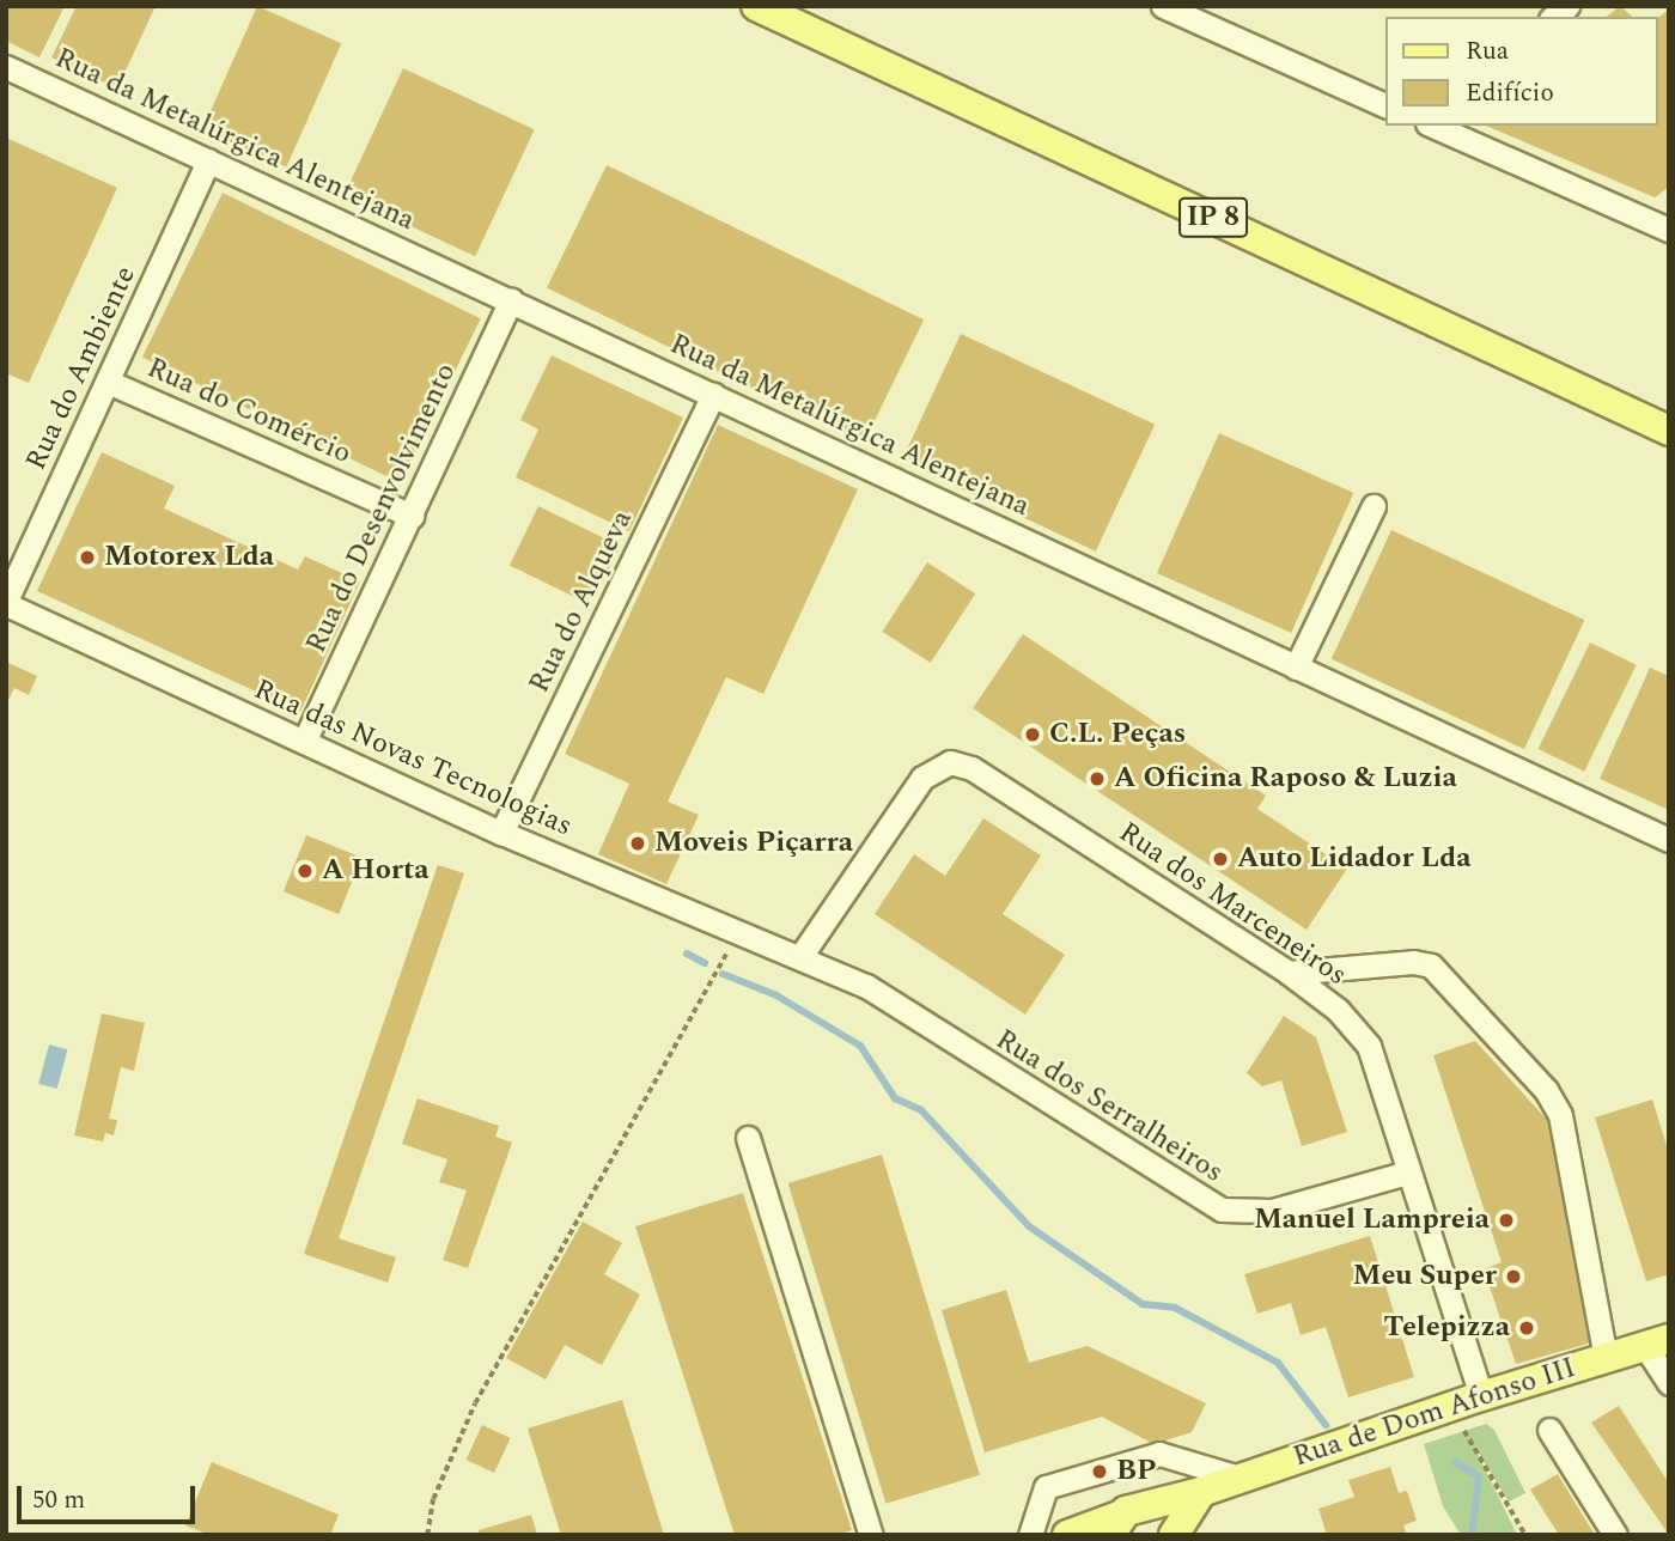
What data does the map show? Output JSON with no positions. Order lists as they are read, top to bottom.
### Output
{
  "streets": {
    "main road": ["IP 8", "Rua de Dom Afonso III"],
    "street": [
      "Rua da Metalúrgica Alentejana",
      "Rua do Ambiente",
      "Rua do Comércio",
      "Rua do Desenvolvimento",
      "Rua do Alqueva",
      "Rua das Novas Tecnologias",
      "Rua dos Marceneiros",
      "Rua dos Serralheiros"
    ]
  },
  "crossings": [
    ["Rua da Metalúrgica Alentejana", "Rua do Ambiente"],
    ["Rua da Metalúrgica Alentejana", "Rua do Desenvolvimento"],
    ["Rua da Metalúrgica Alentejana", "Rua do Alqueva"],
    ["Rua do Ambiente", "Rua do Comércio"],
    ["Rua do Ambiente", "Rua das Novas Tecnologias"],
    ["Rua do Comércio", "Rua do Desenvolvimento"],
    ["Rua do Desenvolvimento", "Rua das Novas Tecnologias"],
    ["Rua do Alqueva", "Rua das Novas Tecnologias"],
    ["Rua das Novas Tecnologias", "Rua dos Marceneiros"],
    ["Rua das Novas Tecnologias", "Rua dos Serralheiros"],
    ["Rua dos Marceneiros", "Rua dos Serralheiros"],
    ["Rua dos Marceneiros", "Rua de Dom Afonso III"]
  ],
  "places": [
    "Motorex Lda",
    "C.L. Peças",
    "A Oficina Raposo & Luzia",
    "Moveis Piçarra",
    "Auto Lidador Lda",
    "A Horta",
    "Manuel Lampreia",
    "Meu Super",
    "Telepizza",
    "BP"
  ],
  "legend": ["Rua", "Edifício"],
  "scale_bar": "50 m"
}
